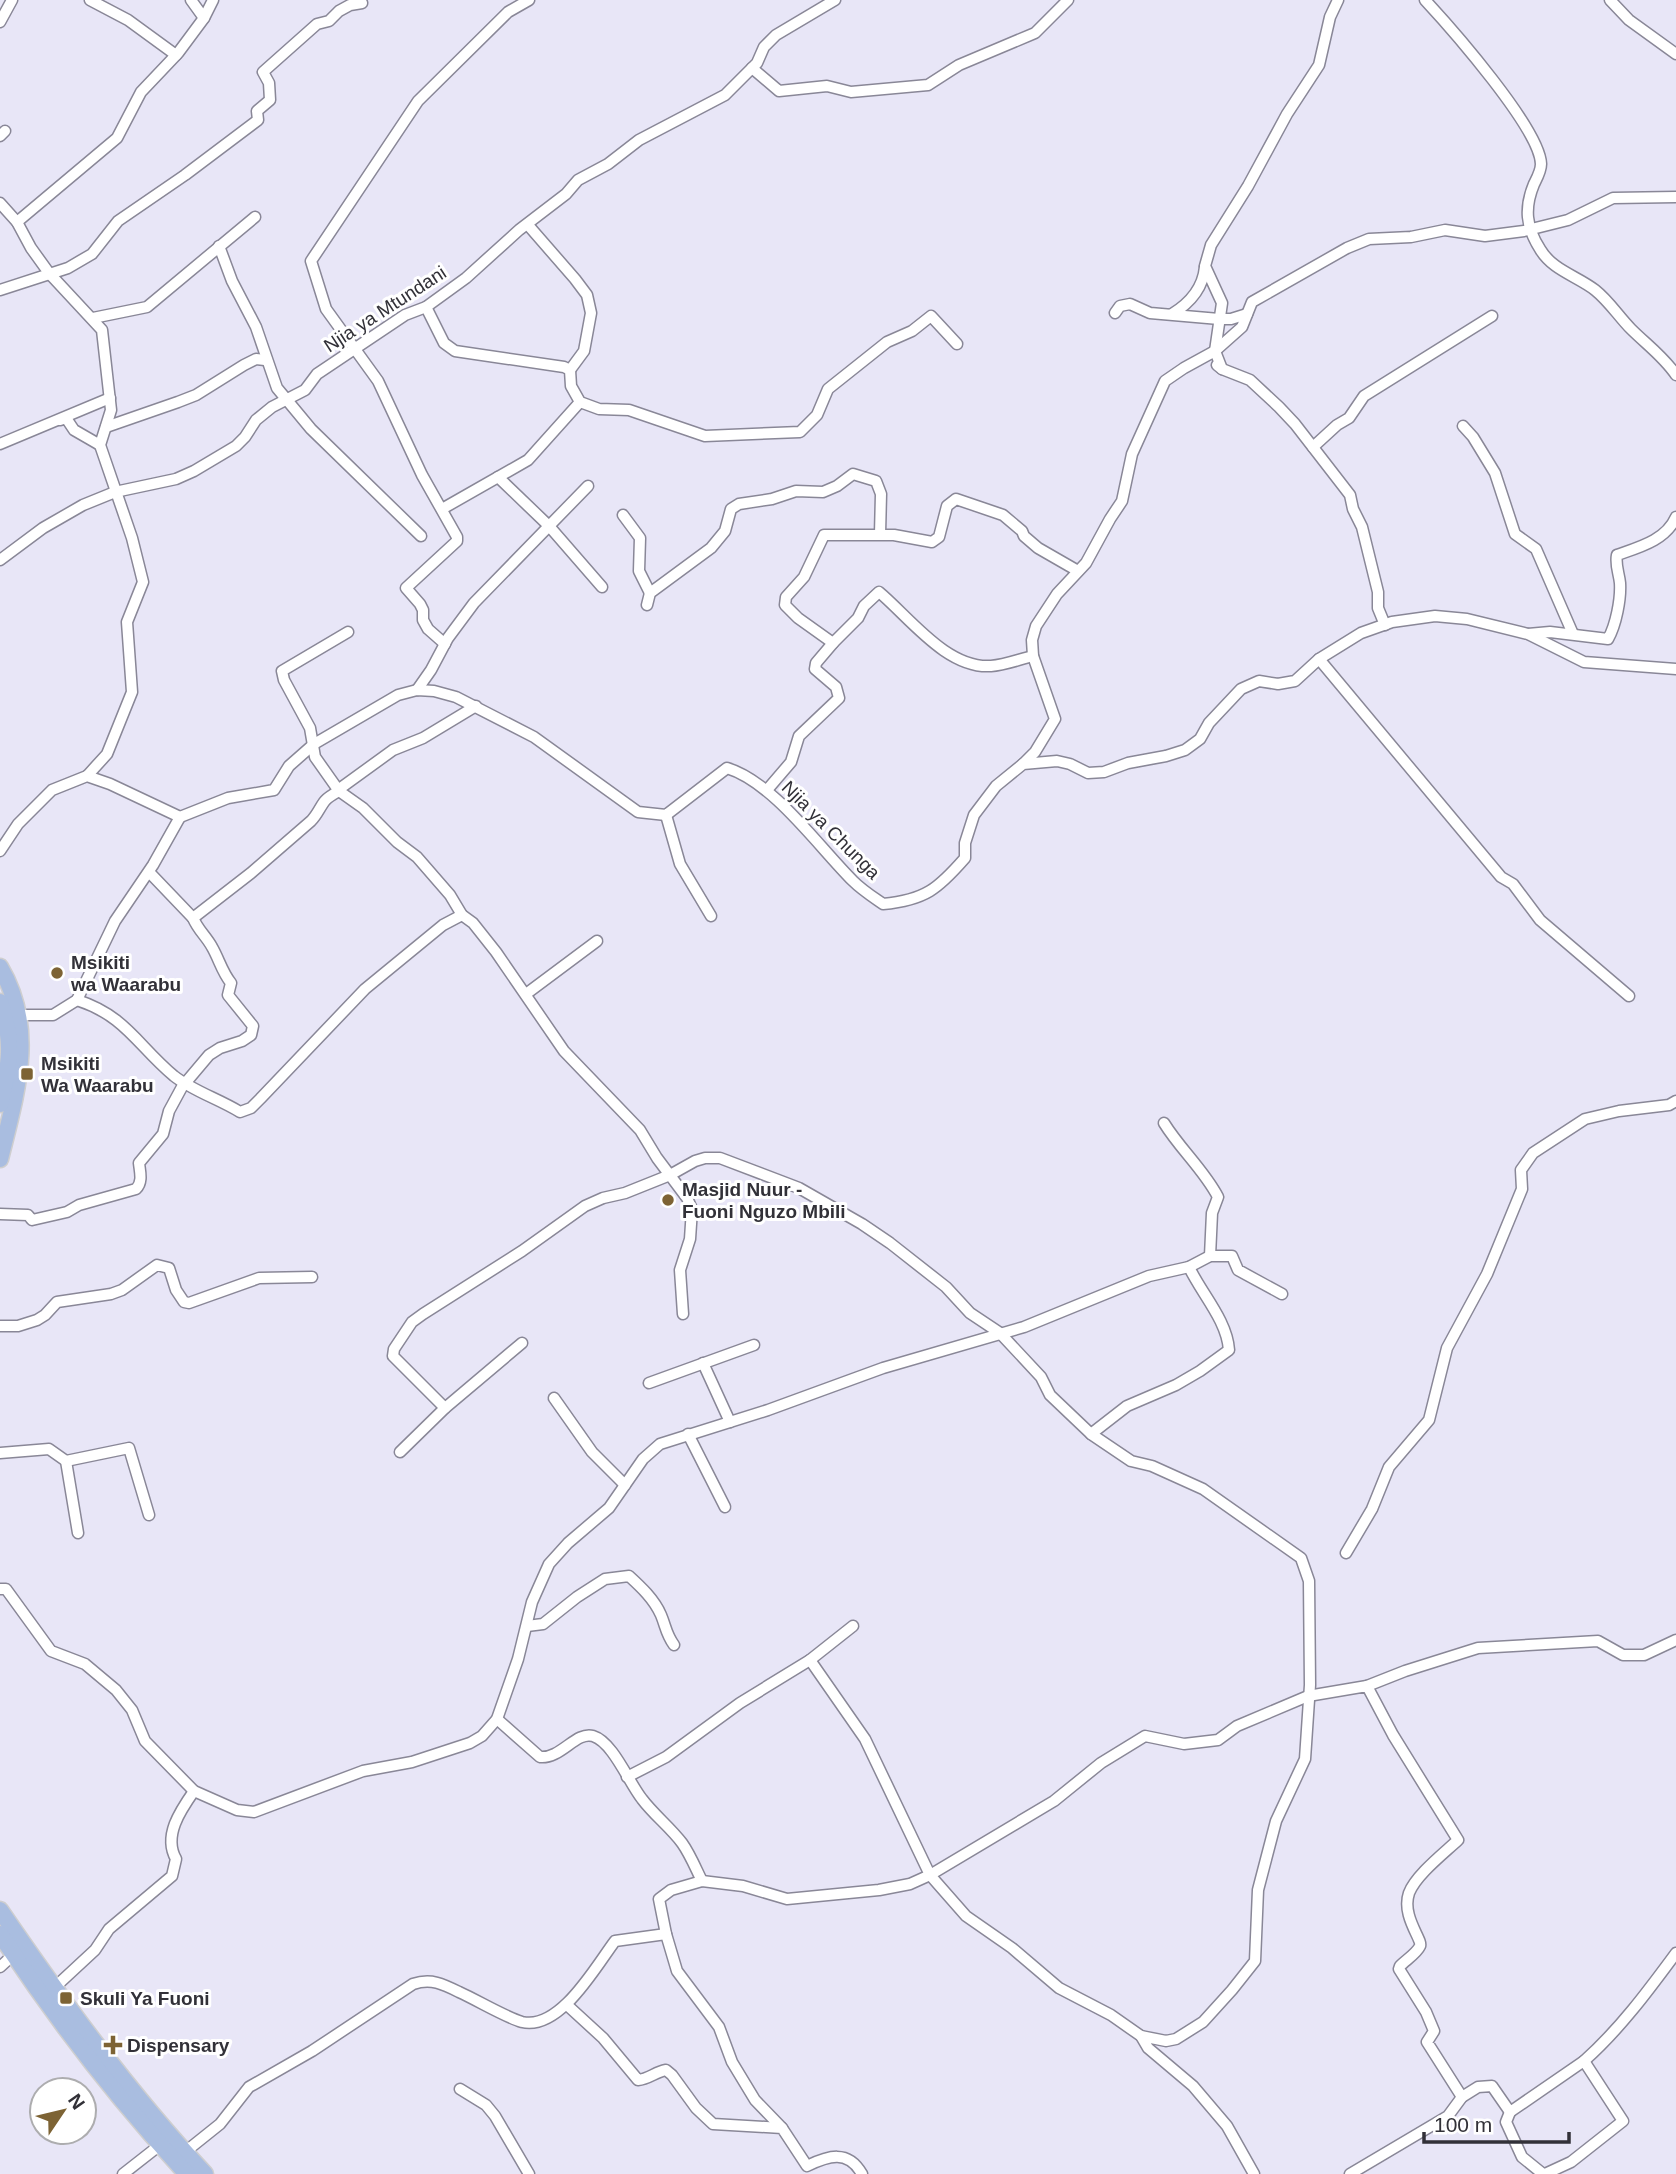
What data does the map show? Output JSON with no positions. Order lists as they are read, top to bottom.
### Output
{
  "streets": {
    "street": ["Njia ya Mtundani", "Njia ya Chunga"]
  },
  "places": {
    "other": ["Msikiti wa Waarabu", "Masjid Nuur - Fuoni Nguzo Mbili"],
    "transit": ["Msikiti Wa Waarabu", "Skuli Ya Fuoni"],
    "health": ["Dispensary"]
  },
  "scale_bar": "100 m",
  "north": "top right"
}
